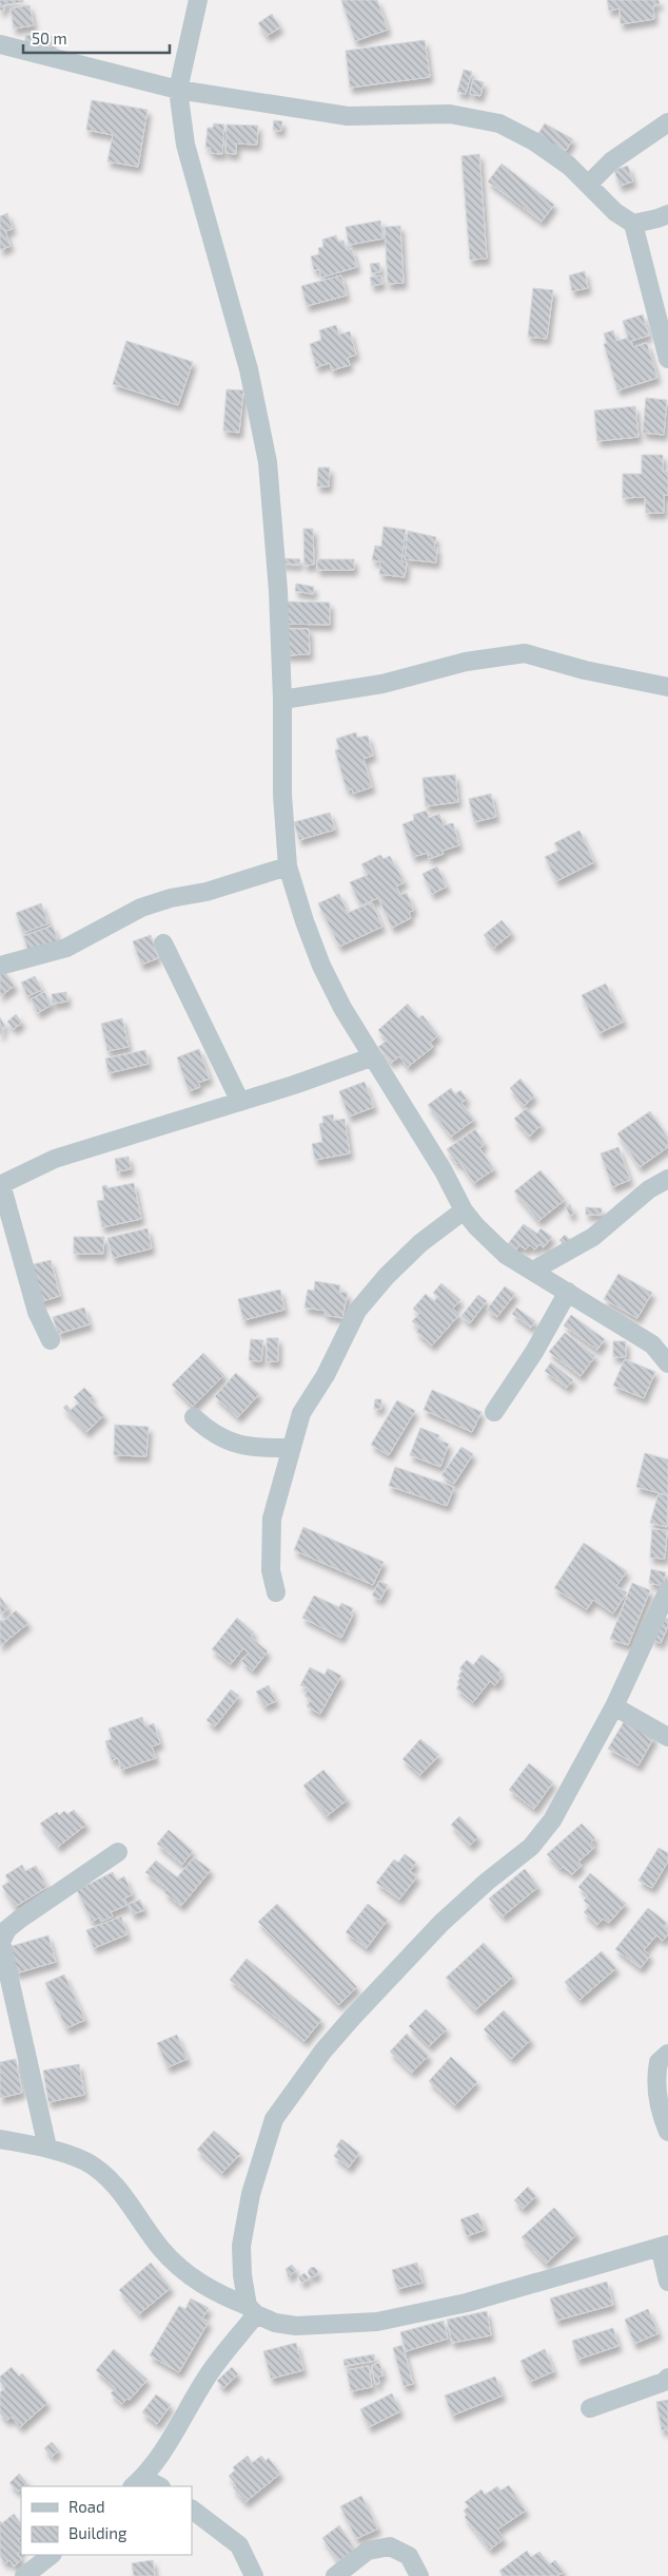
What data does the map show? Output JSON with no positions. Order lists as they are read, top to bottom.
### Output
{
  "legend": ["Road", "Building"],
  "scale_bar": "50 m"
}
